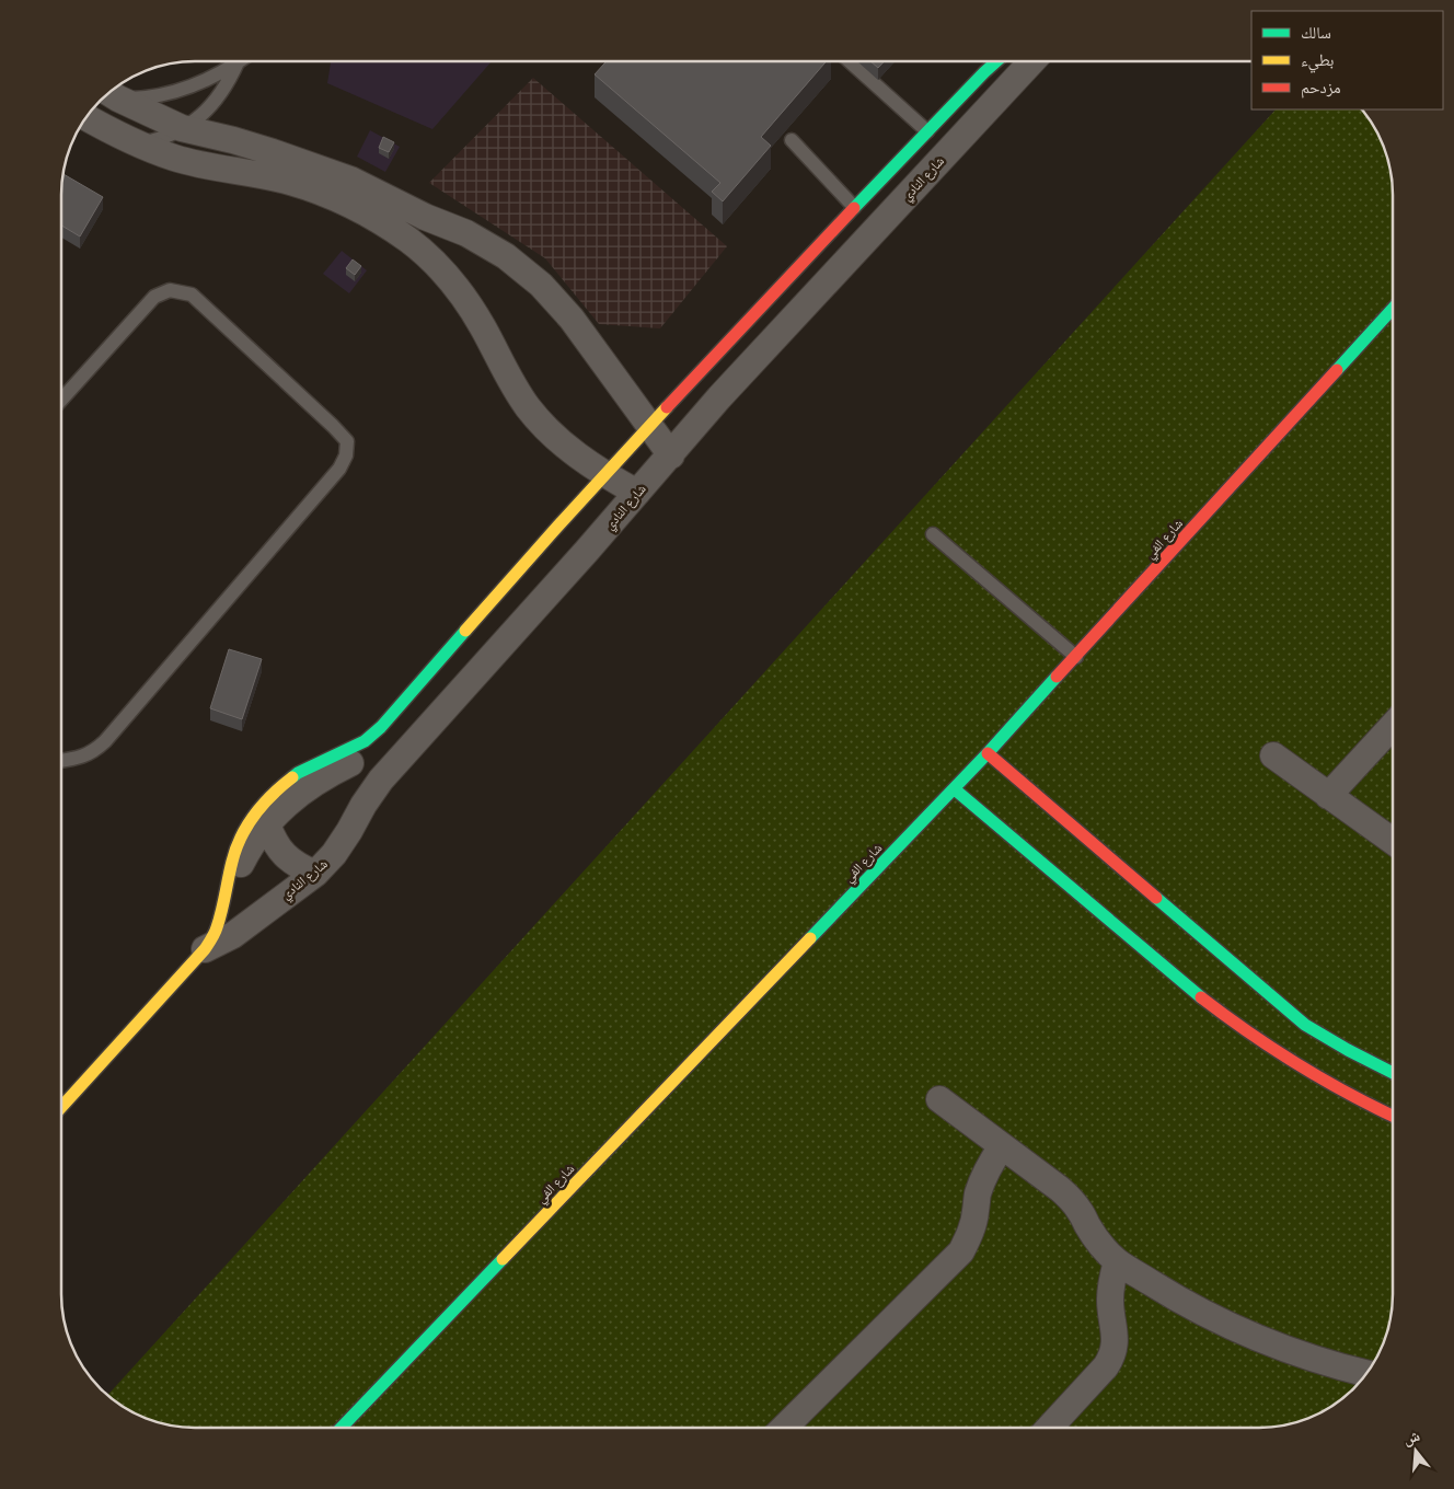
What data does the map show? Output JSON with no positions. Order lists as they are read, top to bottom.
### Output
{
  "streets": {
    "street": ["شارع النادي", "شارع الفي"]
  },
  "legend": ["سالك", "بطيء", "مزدحم"],
  "north": "top"
}
